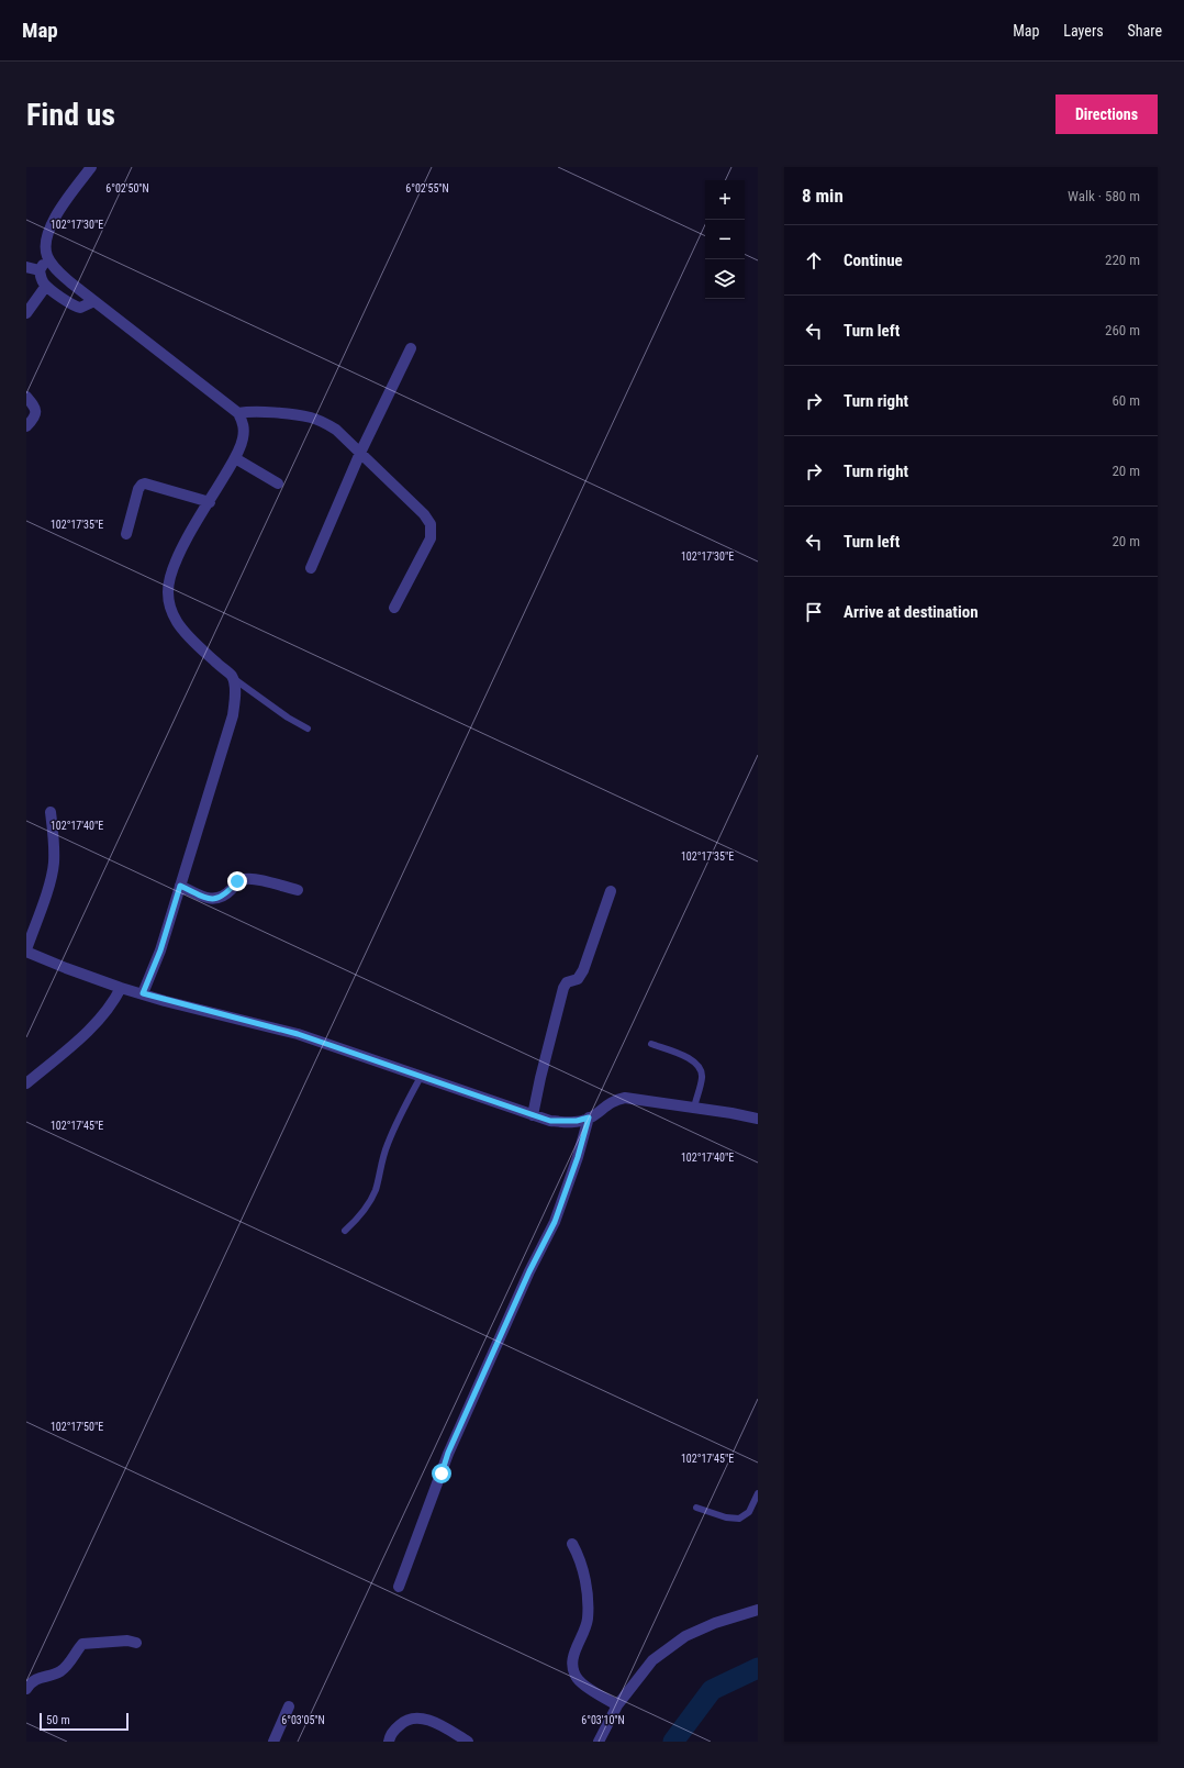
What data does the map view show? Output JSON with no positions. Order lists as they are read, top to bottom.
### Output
{
  "scale_bar": "50 m",
  "page": {
    "header": "Map",
    "nav": ["Map", "Layers", "Share"],
    "buttons": "Directions",
    "title": "Find us",
    "heading": ["8 min", "Walk · 580 m"],
    "map_buttons": ["+", "−"],
    "list": [
      ["Continue", "220 m"],
      ["Turn left", "260 m"],
      ["Turn right", "60 m"],
      ["Turn right", "20 m"],
      ["Turn left", "20 m"],
      "Arrive at destination"
    ],
    "scale": "50 m"
  },
  "coordinates": [
    "6°02'50\"N",
    "6°02'55\"N",
    "102°17'30\"E",
    "102°17'35\"E",
    "102°17'40\"E",
    "102°17'45\"E",
    "102°17'50\"E",
    "6°03'05\"N",
    "6°03'10\"N"
  ]
}
